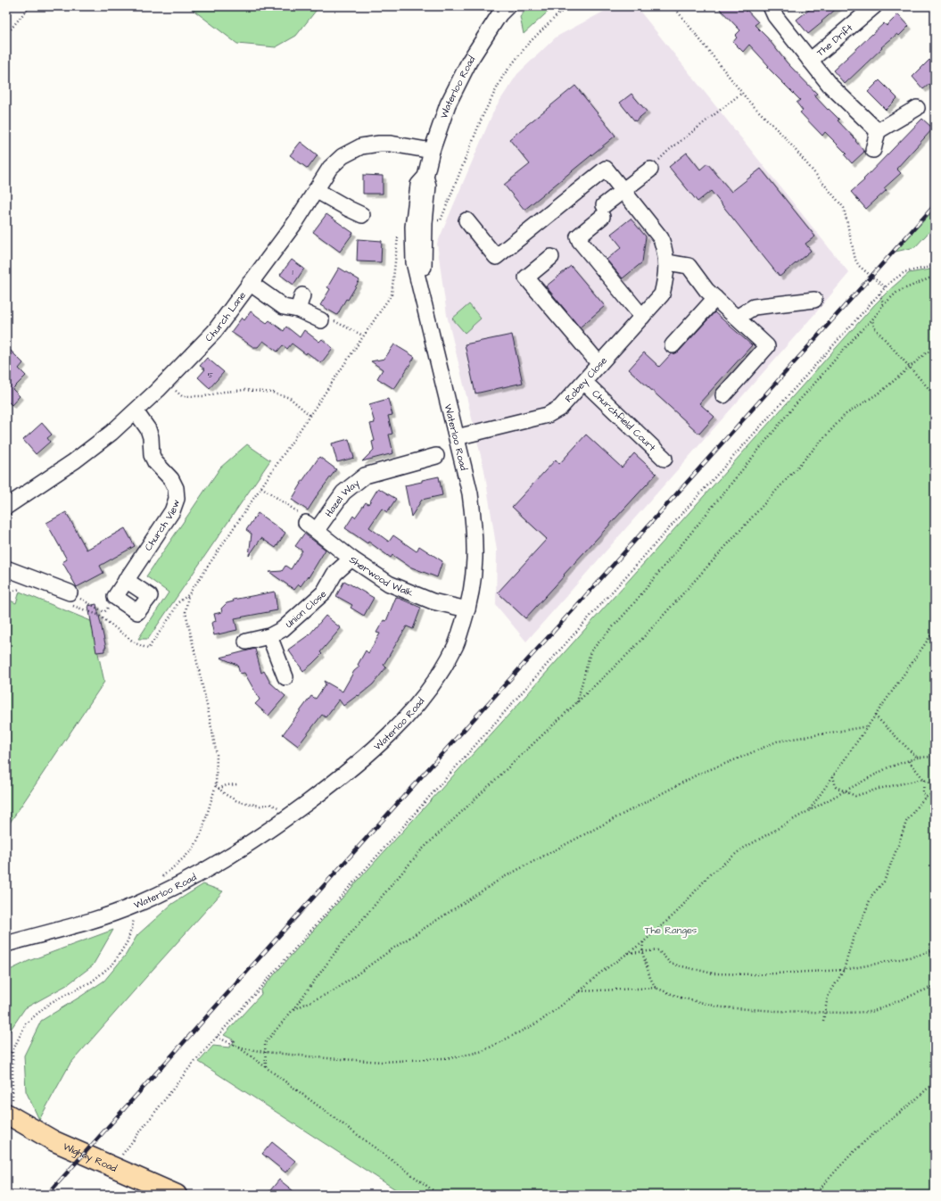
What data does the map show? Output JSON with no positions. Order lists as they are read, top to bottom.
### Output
{
  "streets": {
    "main road": ["Wighay Road"],
    "street": [
      "The Drift",
      "Waterloo Road",
      "Church Lane",
      "Robey Close",
      "Churchfield Court",
      "Hazel Way",
      "Church View",
      "Sherwood Walk",
      "Union Close"
    ]
  },
  "crossings": [
    ["Waterloo Road", "Church Lane"],
    ["Waterloo Road", "Robey Close"],
    ["Waterloo Road", "Sherwood Walk"],
    ["Church Lane", "Church View"],
    ["Robey Close", "Churchfield Court"],
    ["Hazel Way", "Sherwood Walk"],
    ["Sherwood Walk", "Union Close"]
  ],
  "parks": ["The Ranges"],
  "house_numbers": ["1", "5"]
}
